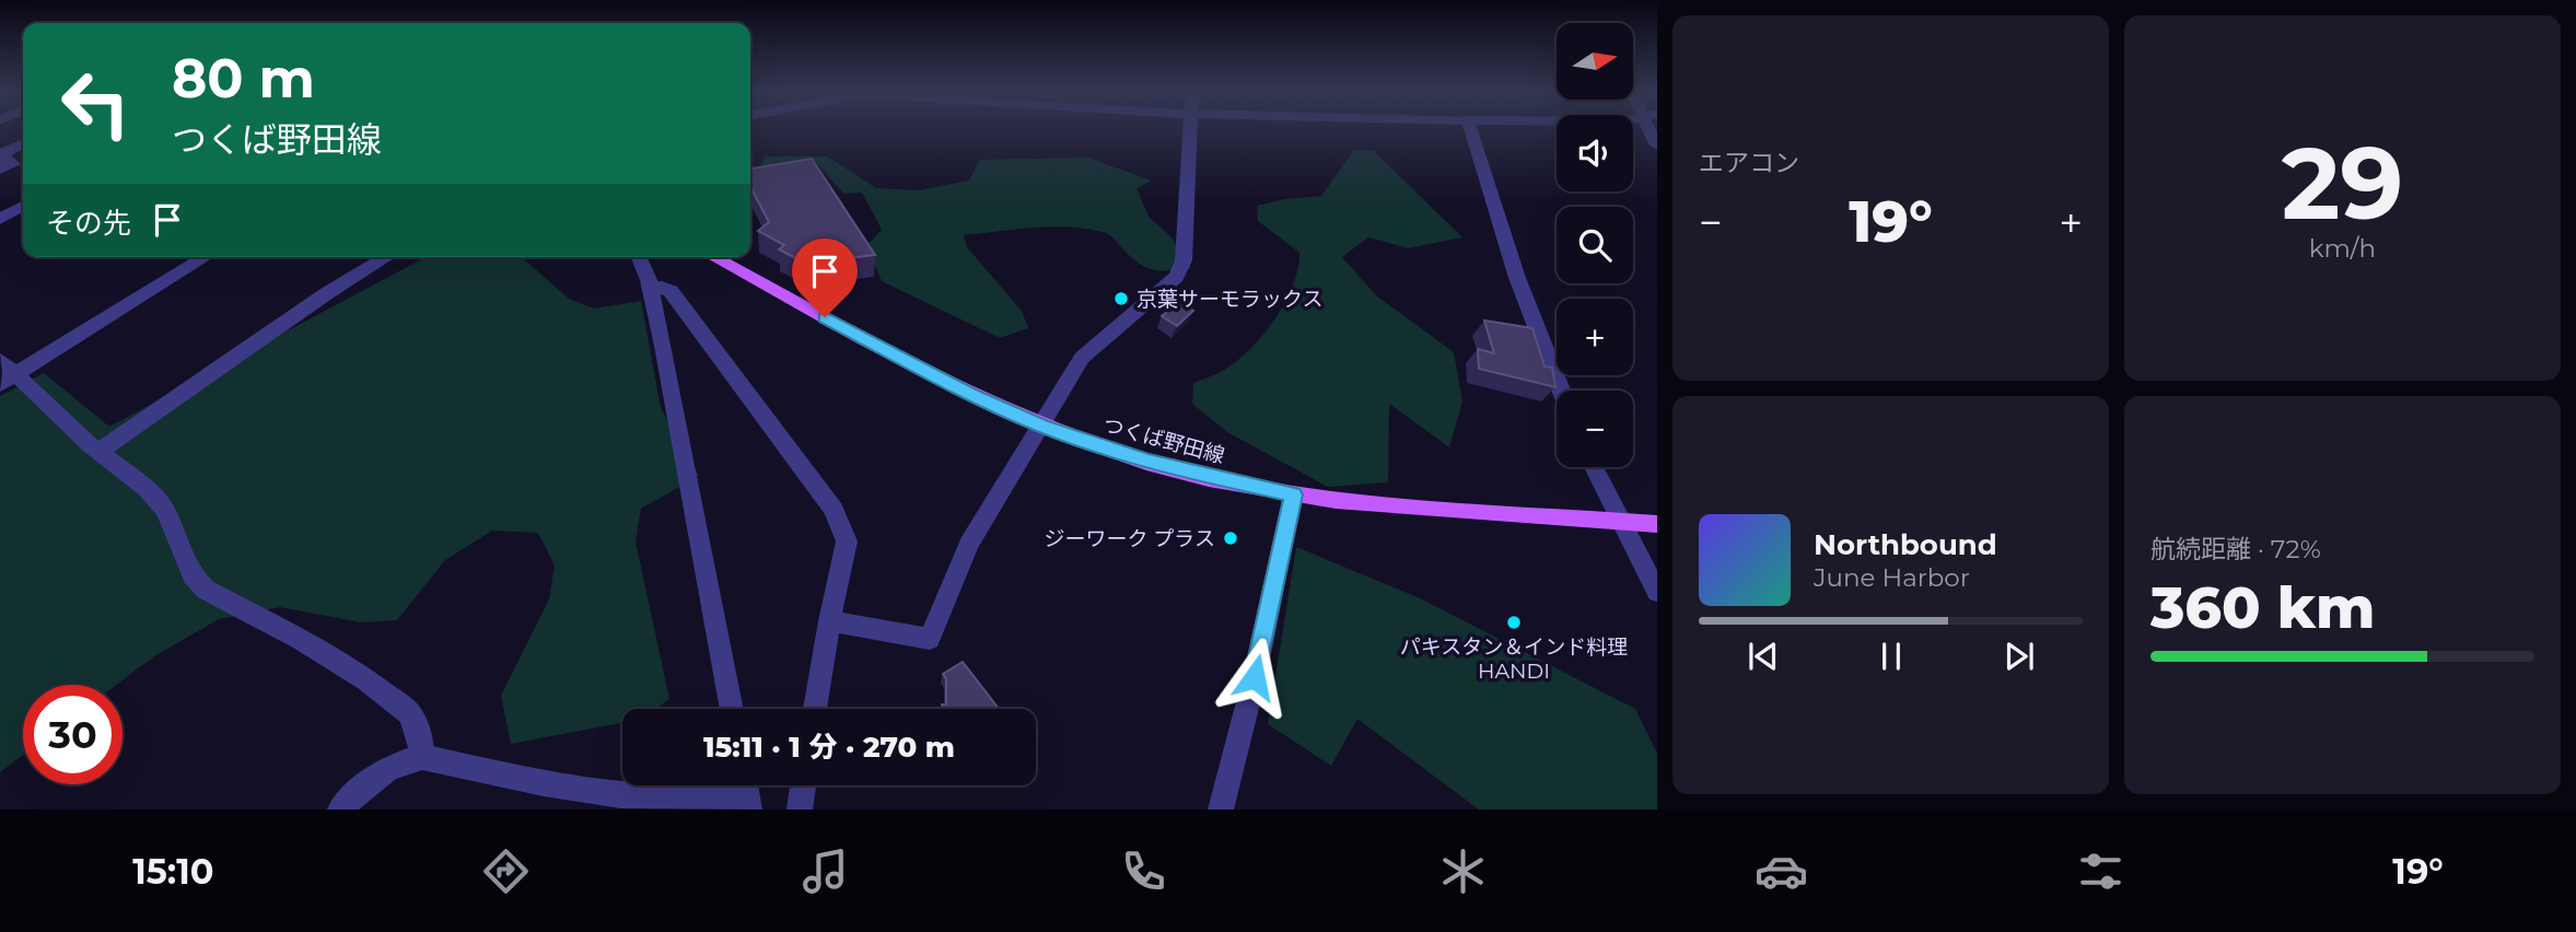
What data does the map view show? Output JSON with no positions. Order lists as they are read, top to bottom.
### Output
{
  "streets": {
    "main road": ["つくば野田線"]
  },
  "places": ["京葉サーモラックス", "ジーワーク プラス", "パキスタン＆インド料理 HANDI"],
  "north": "right",
  "page": {
    "tile": [
      "エアコン",
      ["29", "km/h"],
      ["航続距離 · 72%", "360 km"]
    ],
    "map_buttons": ["+", "−"],
    "turn": ["80 m", "つくば野田線"],
    "then": "その先",
    "heat": ["−", "19°", "+"],
    "song": ["Northbound", "June Harbor"],
    "limit": "30",
    "trip": "15:11 · 1 分 · 270 m",
    "tabs": ["15:10", "19°"]
  }
}
